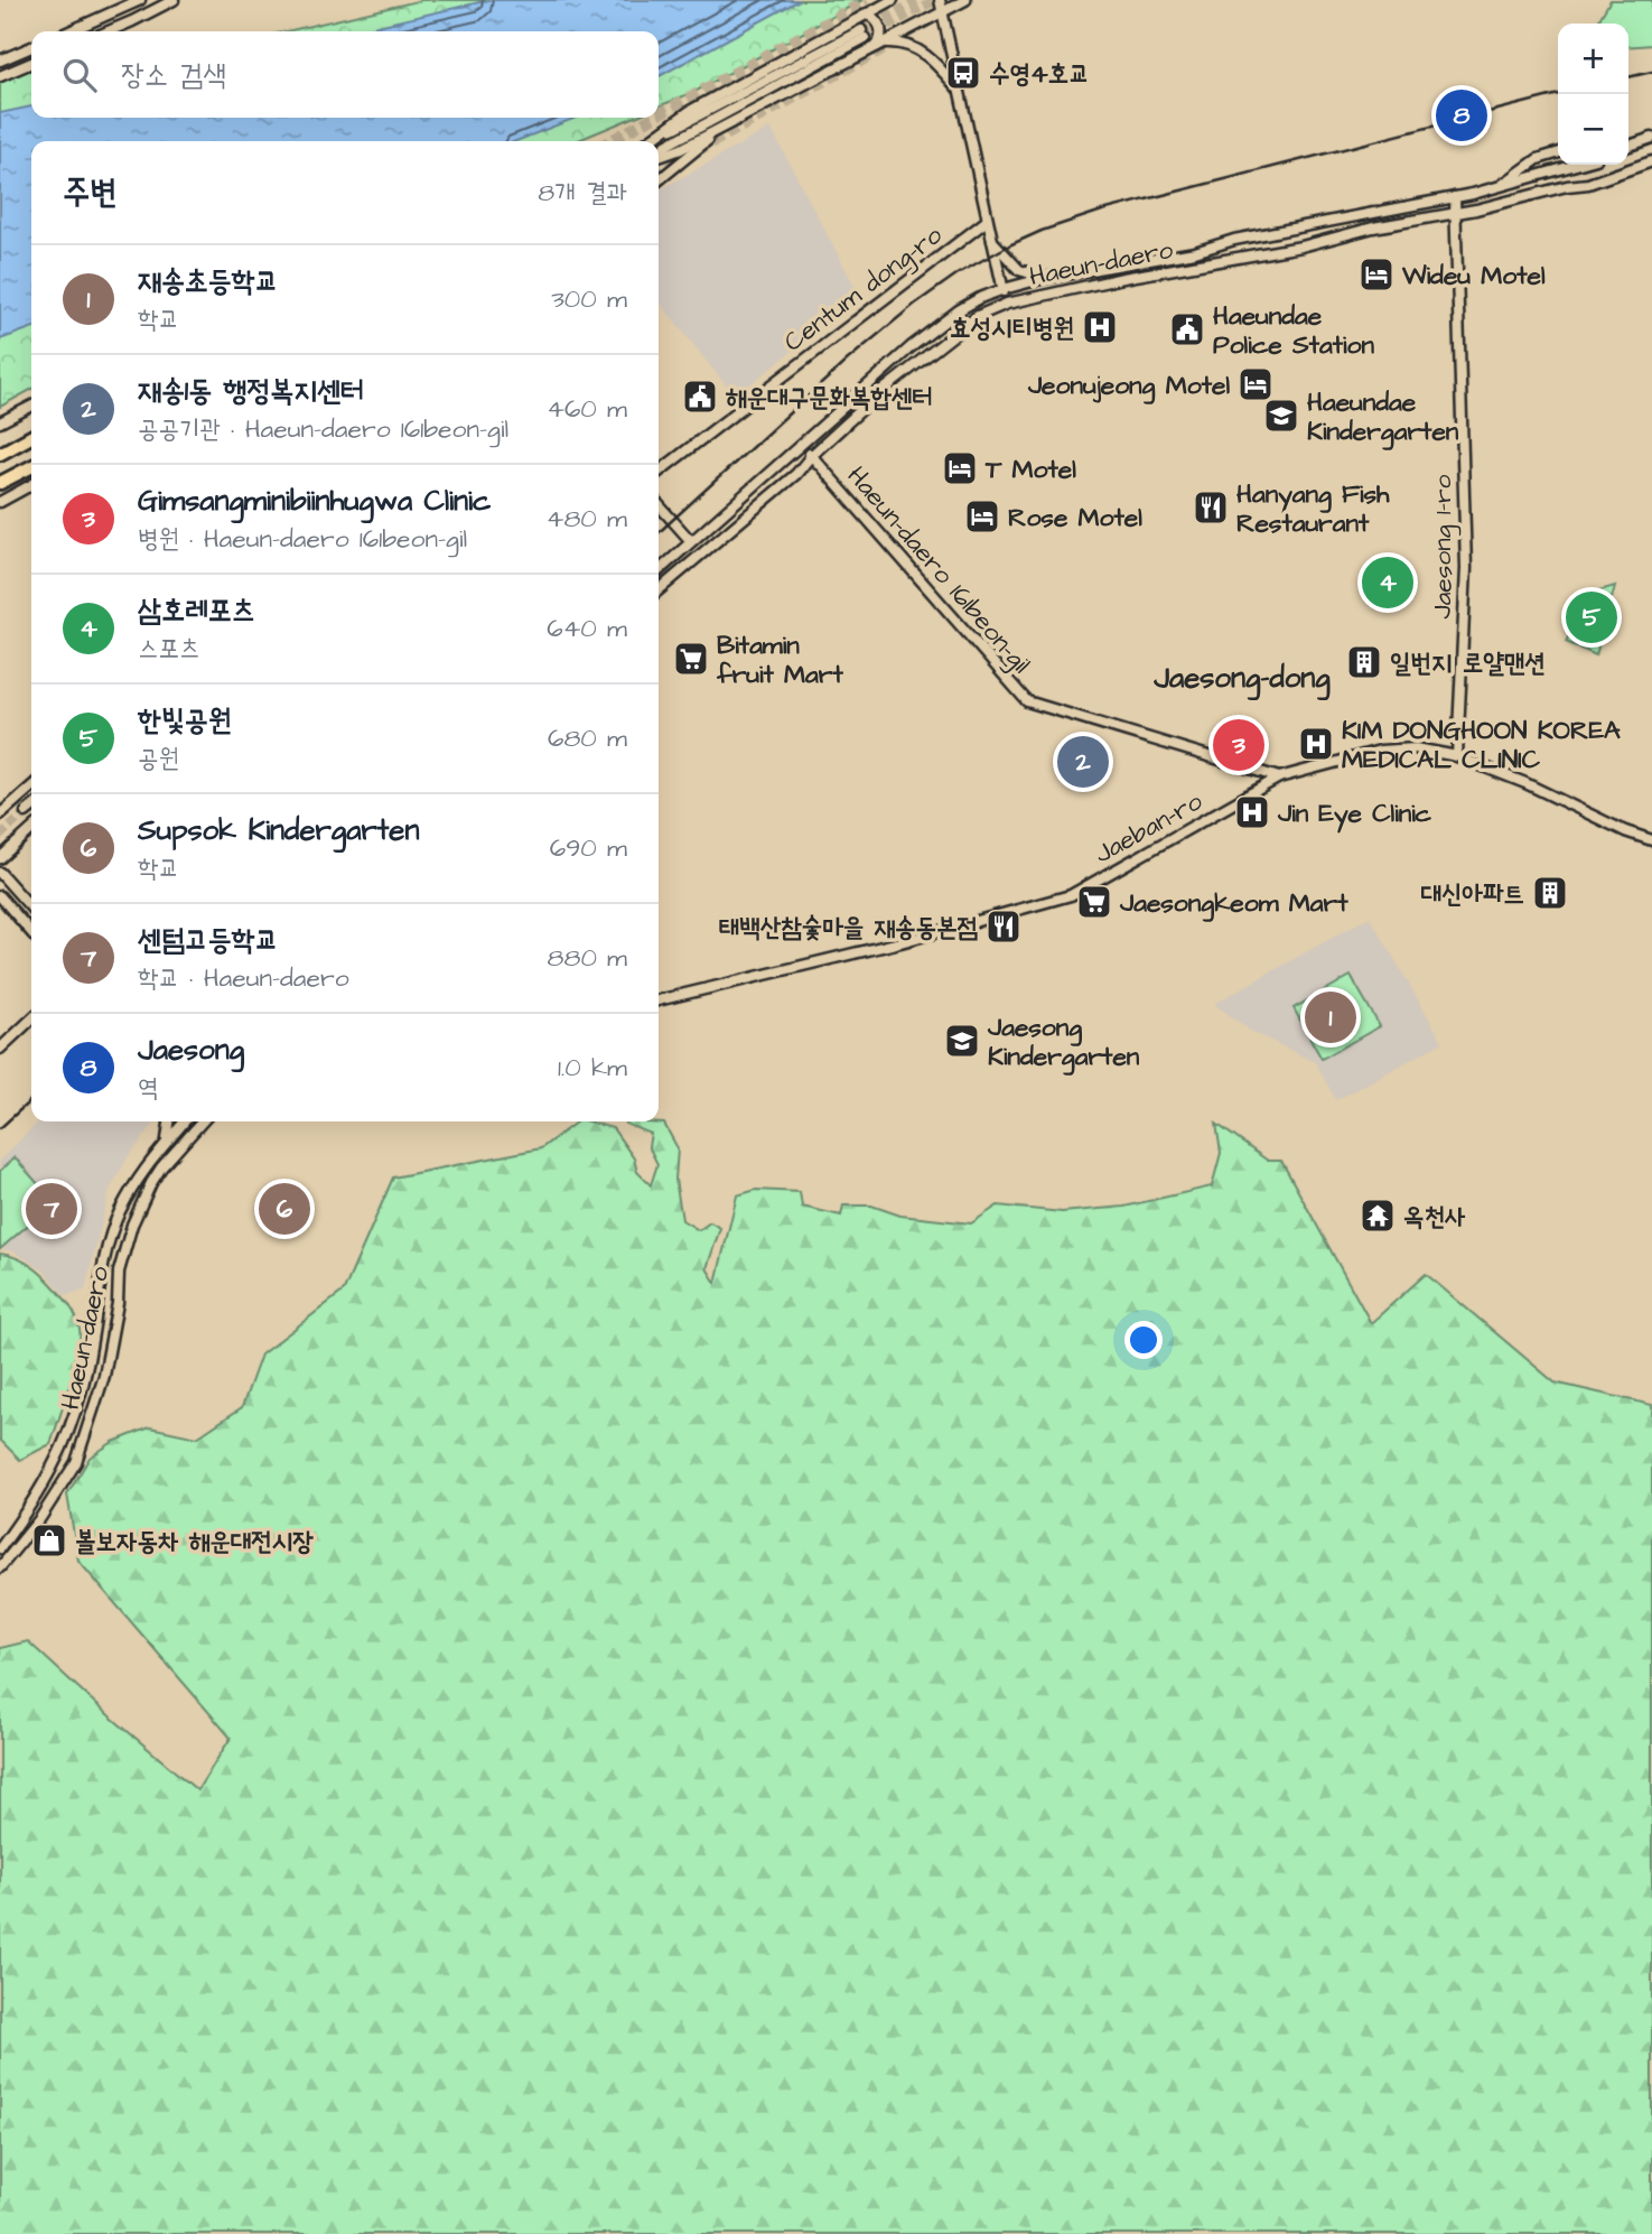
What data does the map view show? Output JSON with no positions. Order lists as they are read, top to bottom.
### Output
{
  "streets": {
    "main road": [
      "Haeun-daero",
      "Centum dong-ro",
      "Jaesong 1-ro",
      "Haeun-daero 161beon-gil",
      "Jaeban-ro"
    ]
  },
  "crossings": [
    ["Haeun-daero", "Jaesong 1-ro"],
    ["Haeun-daero", "Haeun-daero 161beon-gil"],
    ["Jaesong 1-ro", "Jaeban-ro"],
    ["Haeun-daero 161beon-gil", "Jaeban-ro"]
  ],
  "districts": ["Jaesong-dong"],
  "places": {
    "bus stop": ["수영4호교"],
    "hotel": [
      "Wideu Motel",
      "Jeonujeong Motel",
      "T Motel",
      "Rose Motel"
    ],
    "hospital": ["효성시티병원", "KIM DONGHOON KOREA MEDICAL CLINIC", "Jin Eye Clinic"],
    "public building": ["Haeundae Police Station", "해운대구문화복합센터"],
    "school or university": ["Haeundae Kindergarten", "Jaesong Kindergarten"],
    "restaurant": ["Hanyang Fish Restaurant", "태백산참숯마을 재송동본점"],
    "supermarket": ["Bitamin fruit Mart", "Jaesongkeom Mart"],
    "building": ["일번지 로얄맨션", "대신아파트"],
    "temple": ["옥천사"],
    "shop": ["볼보자동차 해운대전시장"]
  },
  "page": {
    "map_buttons": ["+", "−"],
    "search": "장소 검색",
    "pins": [
      "8",
      "4",
      "5",
      "3",
      "2",
      "1",
      "6",
      "7"
    ],
    "heading": ["주변", "8개 결과"],
    "list": [
      {
        "mark": "1",
        "name": "재송초등학교",
        "note": "학교",
        "value": "300 m"
      },
      {
        "mark": "2",
        "name": "재송1동 행정복지센터",
        "note": "공공기관 · Haeun-daero 161beon-gil",
        "value": "460 m"
      },
      {
        "mark": "3",
        "name": "Gimsangminibiinhugwa Clinic",
        "note": "병원 · Haeun-daero 161beon-gil",
        "value": "480 m"
      },
      {
        "mark": "4",
        "name": "삼호레포츠",
        "note": "스포츠",
        "value": "640 m"
      },
      {
        "mark": "5",
        "name": "한빛공원",
        "note": "공원",
        "value": "680 m"
      },
      {
        "mark": "6",
        "name": "Supsok Kindergarten",
        "note": "학교",
        "value": "690 m"
      },
      {
        "mark": "7",
        "name": "센텀고등학교",
        "note": "학교 · Haeun-daero",
        "value": "880 m"
      },
      {
        "mark": "8",
        "name": "Jaesong",
        "note": "역",
        "value": "1.0 km"
      }
    ]
  }
}
